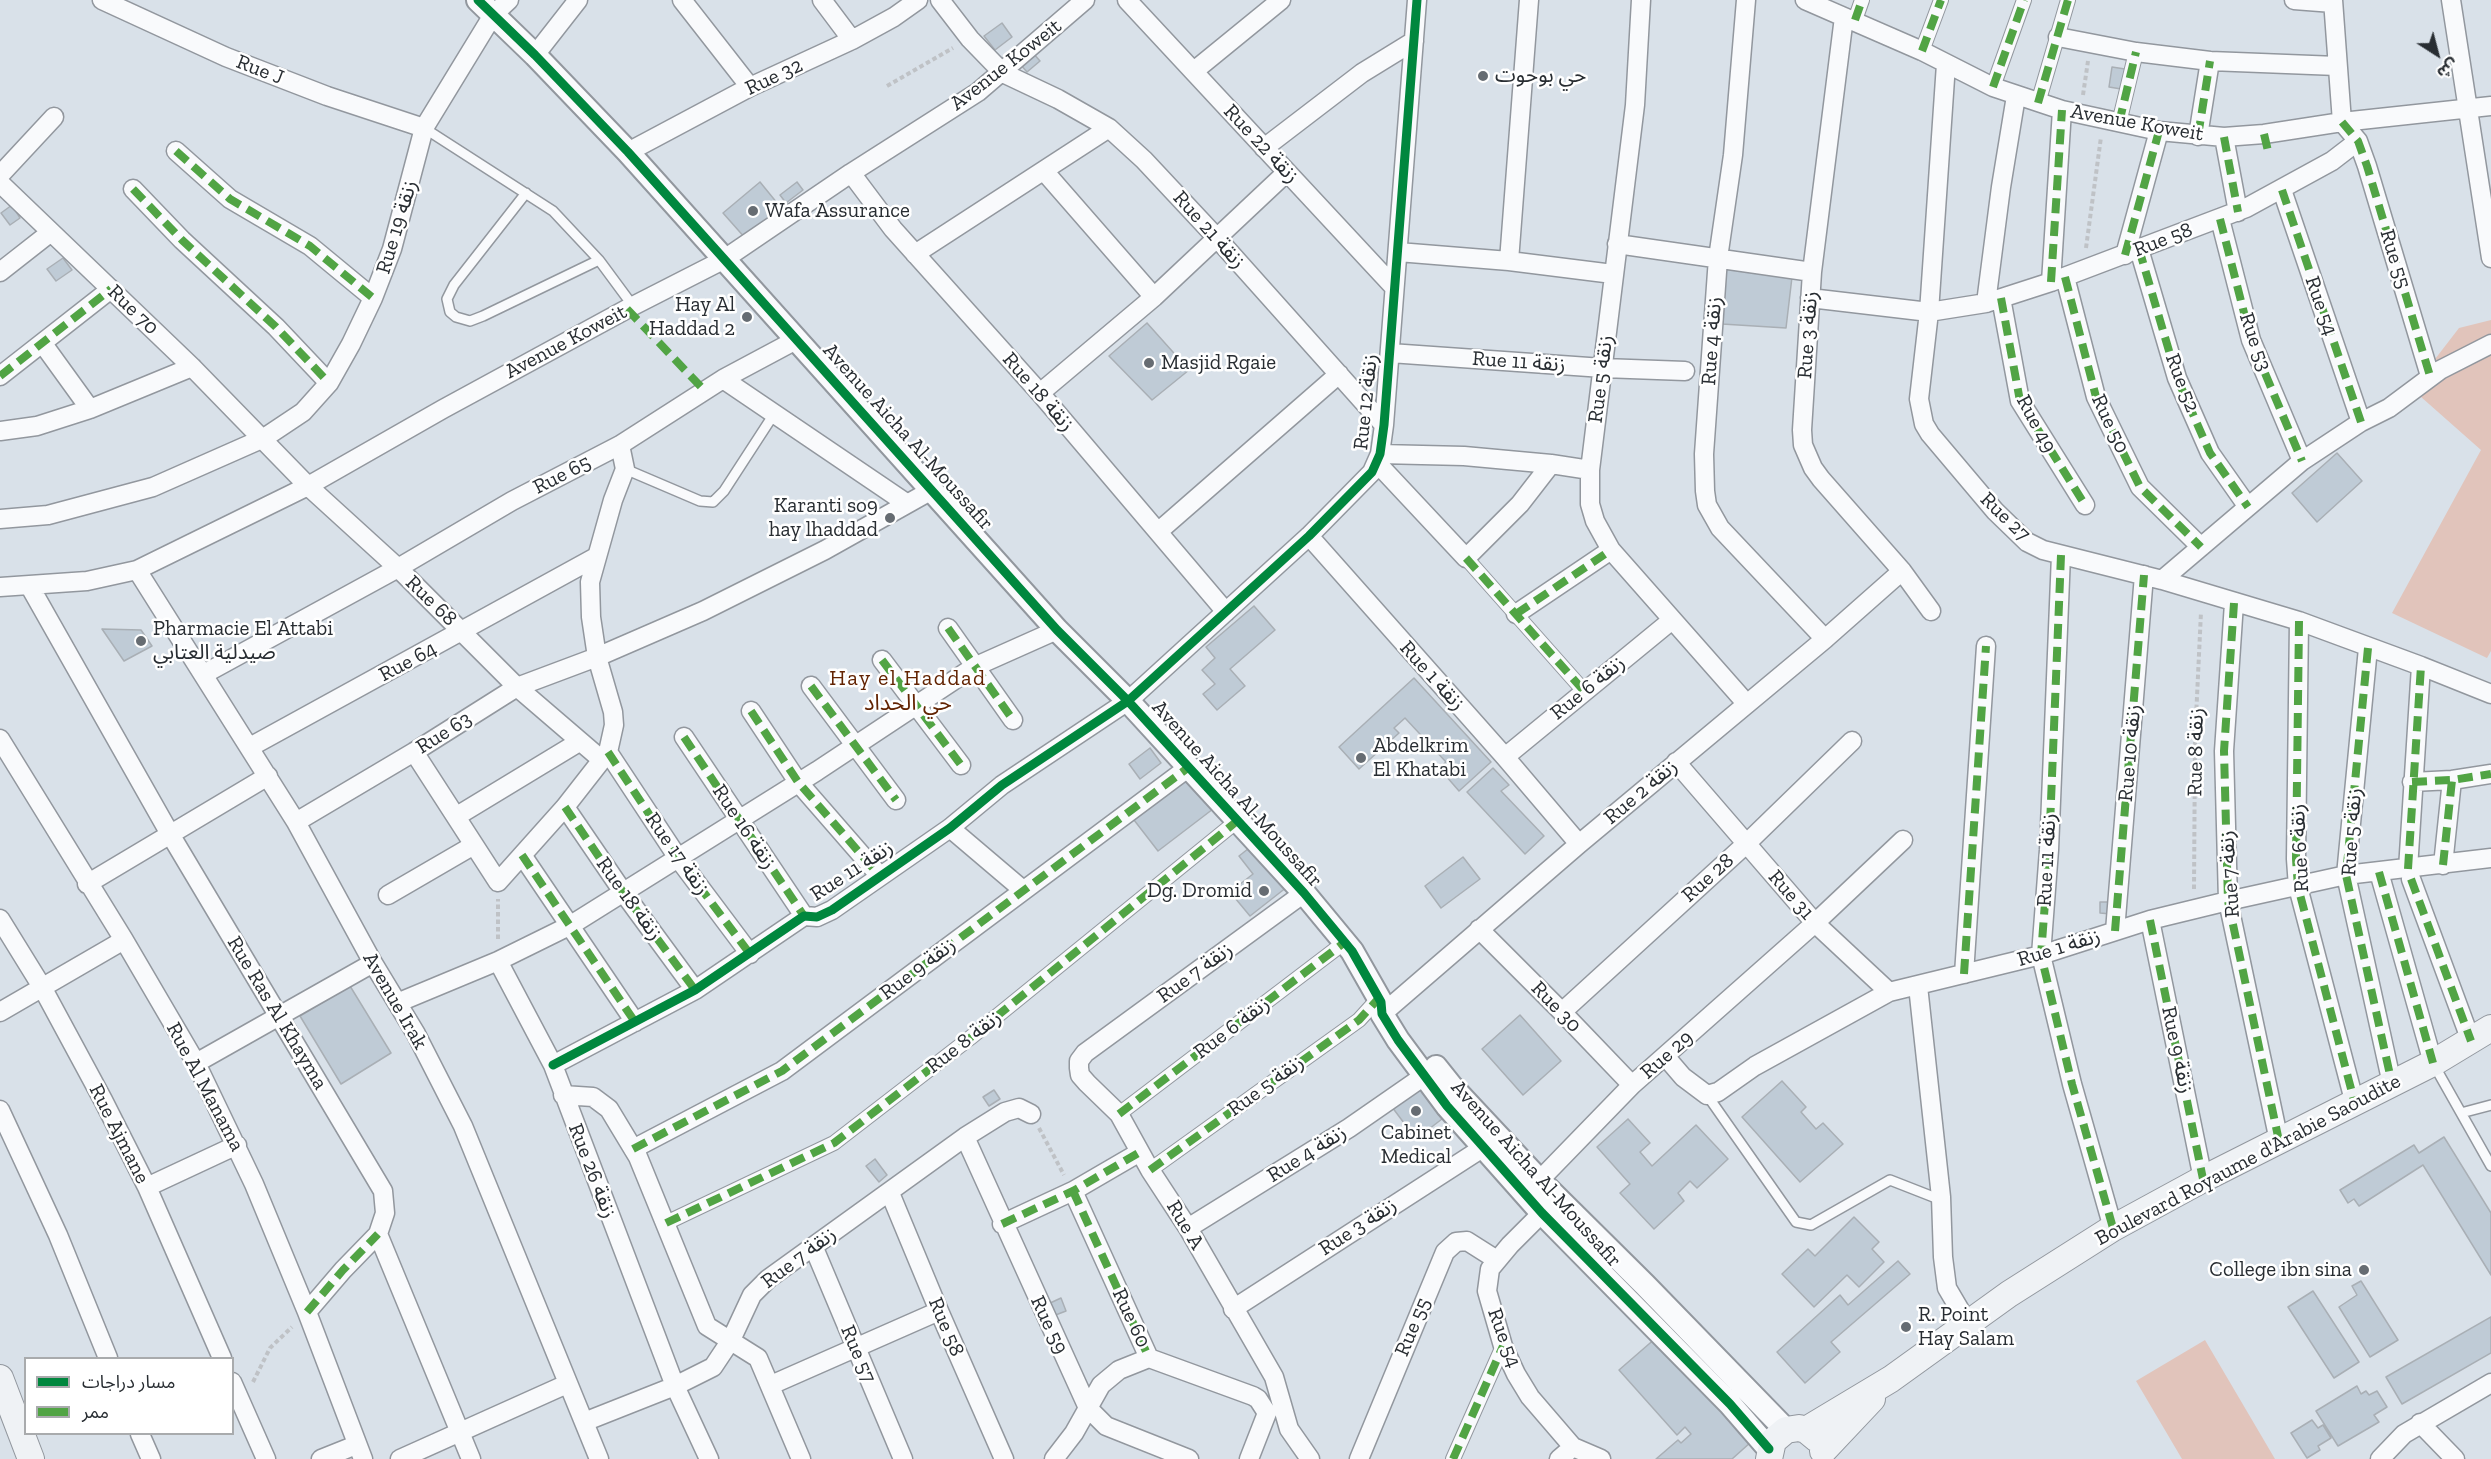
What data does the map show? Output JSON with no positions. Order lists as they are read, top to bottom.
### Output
{
  "streets": {
    "main road": ["Boulevard Royaume d'Arabie Saoudite"],
    "street": [
      "Avenue Koweit",
      "Rue J",
      "Rue 32",
      "Rue 22 زنقة",
      "Rue 19 زنقة",
      "Rue 21 زنقة",
      "Rue 58",
      "Rue 55",
      "Rue 54",
      "Rue 70",
      "Rue 3 زنقة",
      "Rue 4 زنقة",
      "Rue 53",
      "Rue 11 زنقة",
      "Rue 5 زنقة",
      "Rue 52",
      "Rue 18 زنقة",
      "Rue 12 زنقة",
      "Rue 49",
      "Rue 50",
      "Avenue Aicha Al-Moussafir",
      "Rue 65",
      "Rue 27",
      "Rue 68",
      "Rue 64",
      "Rue 1 زنقة",
      "Rue 6 زنقة",
      "Rue 63",
      "Rue 8 زنقة",
      "Rue 10 زنقة",
      "Rue 2 زنقة",
      "Rue 16 زنقة",
      "Rue 17 زنقة",
      "Rue 7 زنقة",
      "Rue 28",
      "Rue 31",
      "Rue 9 زنقة",
      "Avenue Irak",
      "Rue 30",
      "Rue Ras Al Khayma",
      "Rue 29",
      "Rue Al Manama",
      "Rue Ajmane",
      "Rue 26 زنقة",
      "Rue A",
      "Rue 60",
      "Rue 59",
      "Rue 57"
    ]
  },
  "crossings": [
    ["Avenue Koweit", "Rue 21 زنقة"],
    ["Avenue Koweit", "Rue 3 زنقة"],
    ["Avenue Koweit", "Rue 18 زنقة"],
    ["Avenue Koweit", "Rue 49"],
    ["Avenue Koweit", "Rue 50"],
    ["Avenue Koweit", "Avenue Aicha Al-Moussafir"],
    ["Avenue Koweit", "Rue 27"],
    ["Avenue Koweit", "Rue 68"],
    ["Avenue Koweit", "Avenue Irak"],
    ["Avenue Koweit", "Rue Ras Al Khayma"],
    ["Rue J", "Rue 19 زنقة"],
    ["Rue 32", "Avenue Aicha Al-Moussafir"],
    ["Rue 22 زنقة", "Rue 12 زنقة"],
    ["Rue 19 زنقة", "Rue 70"],
    ["Rue 19 زنقة", "Avenue Aicha Al-Moussafir"],
    ["Rue 21 زنقة", "Rue 12 زنقة"],
    ["Rue 58", "Rue 55"],
    ["Rue 58", "Rue 54"],
    ["Rue 58", "Rue 3 زنقة"],
    ["Rue 58", "Rue 53"],
    ["Rue 58", "Rue 52"],
    ["Rue 58", "Rue 49"],
    ["Rue 58", "Rue 50"],
    ["Rue 58", "Rue 27"],
    ["Rue 58", "Rue 7 زنقة"],
    ["Rue 55", "Rue 54"],
    ["Rue 54", "Avenue Aicha Al-Moussafir"],
    ["Rue 70", "Rue 68"],
    ["Rue 3 زنقة", "Avenue Aicha Al-Moussafir"],
    ["Rue 3 زنقة", "Rue 2 زنقة"],
    ["Rue 3 زنقة", "Rue A"],
    ["Rue 4 زنقة", "Avenue Aicha Al-Moussafir"],
    ["Rue 4 زنقة", "Rue 2 زنقة"],
    ["Rue 4 زنقة", "Rue A"],
    ["Rue 11 زنقة", "Rue 5 زنقة"],
    ["Rue 11 زنقة", "Rue 18 زنقة"],
    ["Rue 11 زنقة", "Rue 12 زنقة"],
    ["Rue 11 زنقة", "Avenue Aicha Al-Moussafir"],
    ["Rue 11 زنقة", "Rue 27"],
    ["Rue 11 زنقة", "Rue 1 زنقة"],
    ["Rue 11 زنقة", "Rue 16 زنقة"],
    ["Rue 11 زنقة", "Rue 17 زنقة"],
    ["Rue 11 زنقة", "Boulevard Royaume d'Arabie Saoudite"],
    ["Rue 11 زنقة", "Rue 26 زنقة"],
    ["Rue 5 زنقة", "Avenue Aicha Al-Moussafir"],
    ["Rue 5 زنقة", "Rue 27"],
    ["Rue 5 زنقة", "Rue 1 زنقة"],
    ["Rue 5 زنقة", "Rue 6 زنقة"],
    ["Rue 5 زنقة", "Rue 2 زنقة"],
    ["Rue 5 زنقة", "Boulevard Royaume d'Arabie Saoudite"],
    ["Rue 5 زنقة", "Rue A"],
    ["Rue 18 زنقة", "Rue 12 زنقة"],
    ["Rue 12 زنقة", "Avenue Aicha Al-Moussafir"],
    ["Rue 12 زنقة", "Rue 1 زنقة"],
    ["Avenue Aicha Al-Moussafir", "Rue 65"],
    ["Avenue Aicha Al-Moussafir", "Rue 6 زنقة"],
    ["Avenue Aicha Al-Moussafir", "Rue 63"],
    ["Avenue Aicha Al-Moussafir", "Rue 8 زنقة"],
    ["Avenue Aicha Al-Moussafir", "Rue 2 زنقة"],
    ["Avenue Aicha Al-Moussafir", "Rue 7 زنقة"],
    ["Avenue Aicha Al-Moussafir", "Rue 9 زنقة"],
    ["Avenue Aicha Al-Moussafir", "Rue 29"],
    ["Avenue Aicha Al-Moussafir", "Boulevard Royaume d'Arabie Saoudite"],
    ["Rue 65", "Rue 68"],
    ["Rue 65", "Avenue Irak"],
    ["Rue 27", "Rue 6 زنقة"],
    ["Rue 27", "Rue 8 زنقة"],
    ["Rue 27", "Rue 10 زنقة"],
    ["Rue 27", "Rue 7 زنقة"],
    ["Rue 68", "Rue 64"],
    ["Rue 68", "Rue 63"],
    ["Rue 68", "Rue 17 زنقة"],
    ["Rue 64", "Avenue Irak"],
    ["Rue 1 زنقة", "Rue 6 زنقة"],
    ["Rue 1 زنقة", "Rue 8 زنقة"],
    ["Rue 1 زنقة", "Rue 10 زنقة"],
    ["Rue 1 زنقة", "Rue 2 زنقة"],
    ["Rue 1 زنقة", "Rue 7 زنقة"],
    ["Rue 1 زنقة", "Rue 31"],
    ["Rue 1 زنقة", "Rue 9 زنقة"],
    ["Rue 6 زنقة", "Boulevard Royaume d'Arabie Saoudite"],
    ["Rue 6 زنقة", "Rue A"],
    ["Rue 63", "Avenue Irak"],
    ["Rue 2 زنقة", "Rue 31"],
    ["Rue 2 زنقة", "Rue 30"],
    ["Rue 7 زنقة", "Avenue Irak"],
    ["Rue 7 زنقة", "Boulevard Royaume d'Arabie Saoudite"],
    ["Rue 7 زنقة", "Rue 26 زنقة"],
    ["Rue 7 زنقة", "Rue A"],
    ["Rue 7 زنقة", "Rue 59"],
    ["Rue 7 زنقة", "Rue 57"],
    ["Rue 28", "Rue 31"],
    ["Rue 28", "Rue 30"],
    ["Rue 31", "Rue 29"],
    ["Rue 9 زنقة", "Boulevard Royaume d'Arabie Saoudite"],
    ["Rue 30", "Rue 29"],
    ["Rue A", "Rue 60"]
  ],
  "districts": ["Hay el Haddad حي الحداد"],
  "places": [
    "حي بوحوت",
    "Wafa Assurance",
    "Hay Al Haddad 2",
    "Masjid Rgaie",
    "Karanti so9 hay lhaddad",
    "Pharmacie El Attabi صيدلية العتابي",
    "Abdelkrim El Khatabi",
    "Dg. Dromid",
    "Cabinet Medical",
    "College ibn sina",
    "R. Point Hay Salam"
  ],
  "legend": ["مسار دراجات", "ممر"],
  "north": "bottom right"
}
